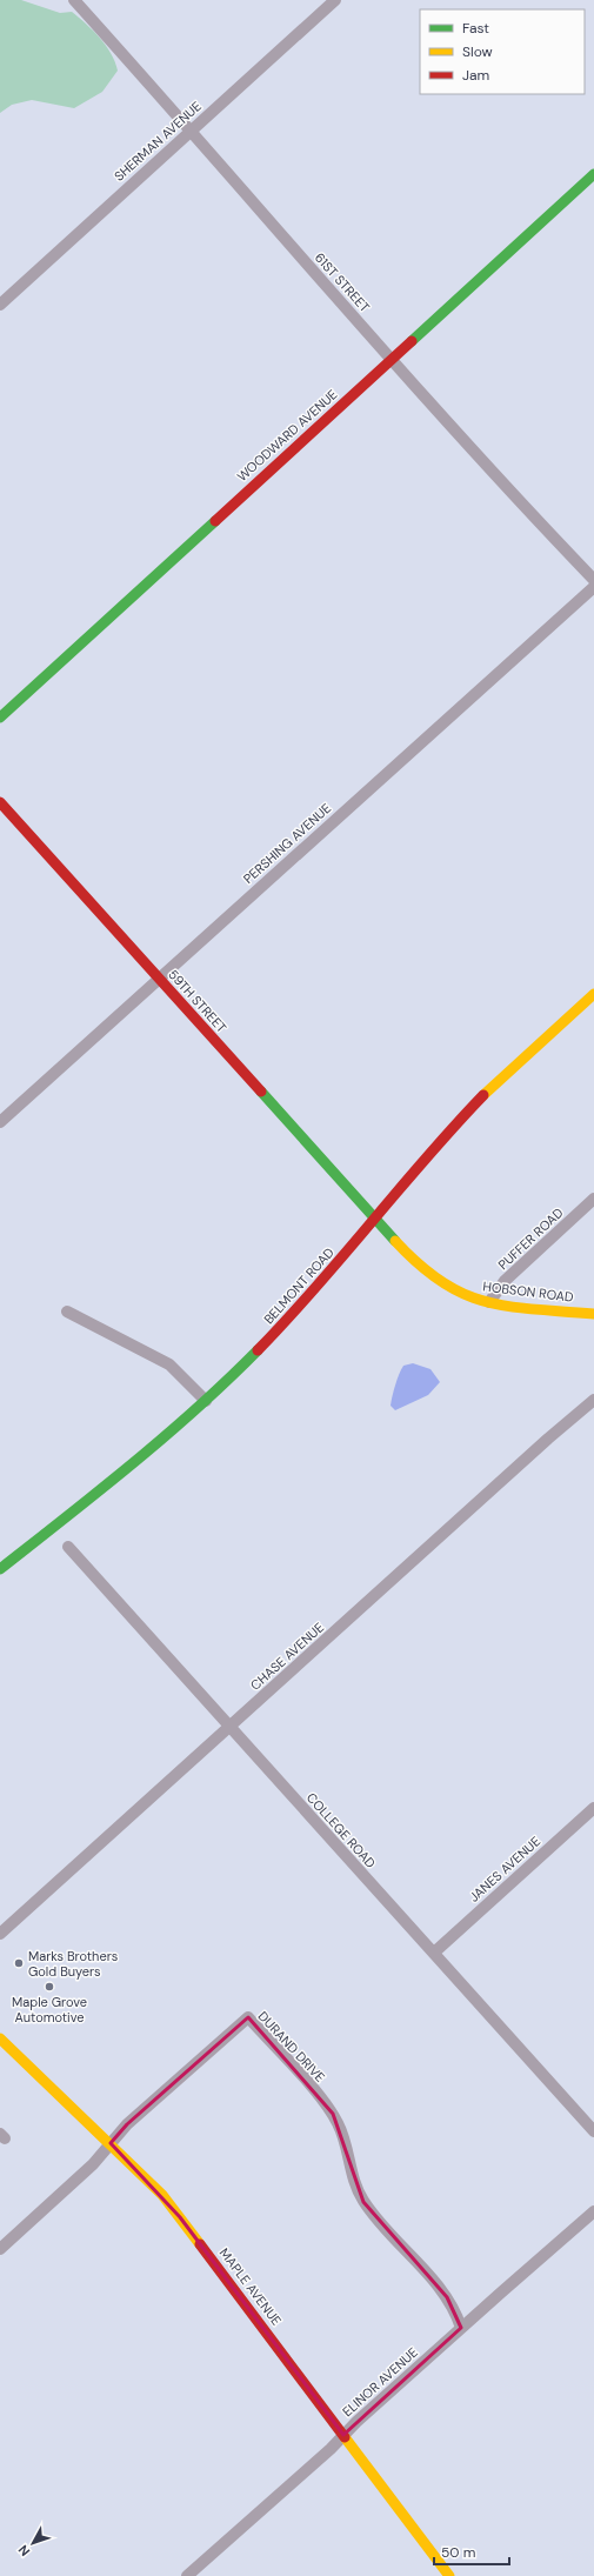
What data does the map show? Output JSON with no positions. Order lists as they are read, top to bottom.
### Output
{
  "streets": {
    "street": [
      "SHERMAN AVENUE",
      "61ST STREET",
      "WOODWARD AVENUE",
      "PERSHING AVENUE",
      "59TH STREET",
      "PUFFER ROAD",
      "BELMONT ROAD",
      "HOBSON ROAD",
      "CHASE AVENUE",
      "COLLEGE ROAD",
      "JANES AVENUE",
      "DURAND DRIVE",
      "MAPLE AVENUE",
      "ELINOR AVENUE"
    ]
  },
  "crossings": [
    ["SHERMAN AVENUE", "61ST STREET"],
    ["61ST STREET", "WOODWARD AVENUE"],
    ["PERSHING AVENUE", "59TH STREET"],
    ["59TH STREET", "BELMONT ROAD"],
    ["59TH STREET", "HOBSON ROAD"],
    ["PUFFER ROAD", "HOBSON ROAD"],
    ["BELMONT ROAD", "HOBSON ROAD"],
    ["CHASE AVENUE", "COLLEGE ROAD"],
    ["COLLEGE ROAD", "JANES AVENUE"],
    ["DURAND DRIVE", "MAPLE AVENUE"],
    ["DURAND DRIVE", "ELINOR AVENUE"],
    ["MAPLE AVENUE", "ELINOR AVENUE"]
  ],
  "places": ["Marks Brothers Gold Buyers", "Maple Grove Automotive"],
  "legend": ["Fast", "Slow", "Jam"],
  "scale_bar": "50 m",
  "north": "bottom left"
}
